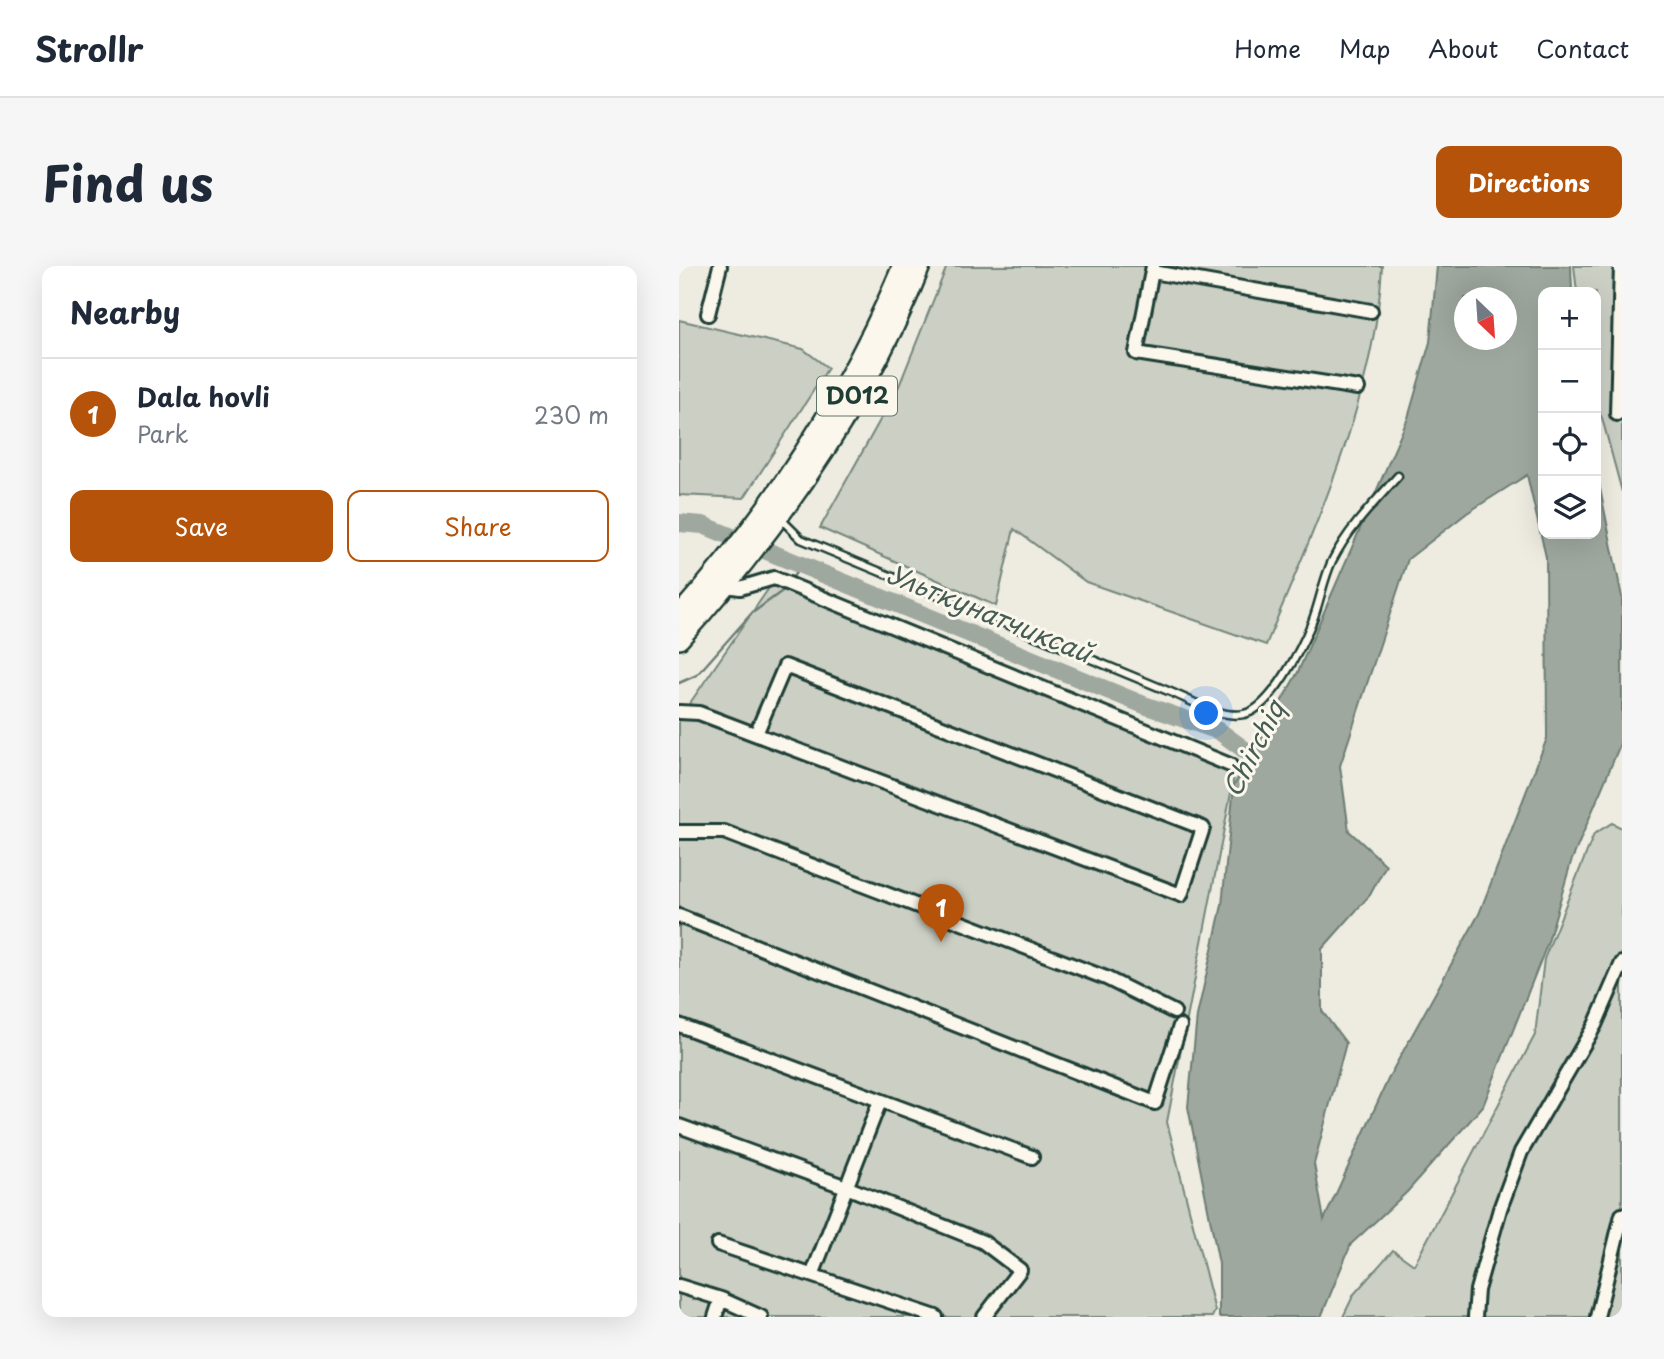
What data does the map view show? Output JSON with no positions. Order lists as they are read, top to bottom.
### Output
{
  "streets": {
    "highway": ["D012"]
  },
  "water": ["Ульткунатчиксай", "Chirchiq"],
  "north": "bottom right",
  "page": {
    "header": "Strollr",
    "nav": [
      "Home",
      "Map",
      "About",
      "Contact"
    ],
    "title": "Find us",
    "buttons": [
      "Directions",
      ["Save", "Share"]
    ],
    "heading": "Nearby",
    "map_buttons": ["+", "−"],
    "list": [
      {
        "mark": "1",
        "name": "Dala hovli",
        "note": "Park",
        "value": "230 m"
      }
    ],
    "pins": "1"
  }
}
